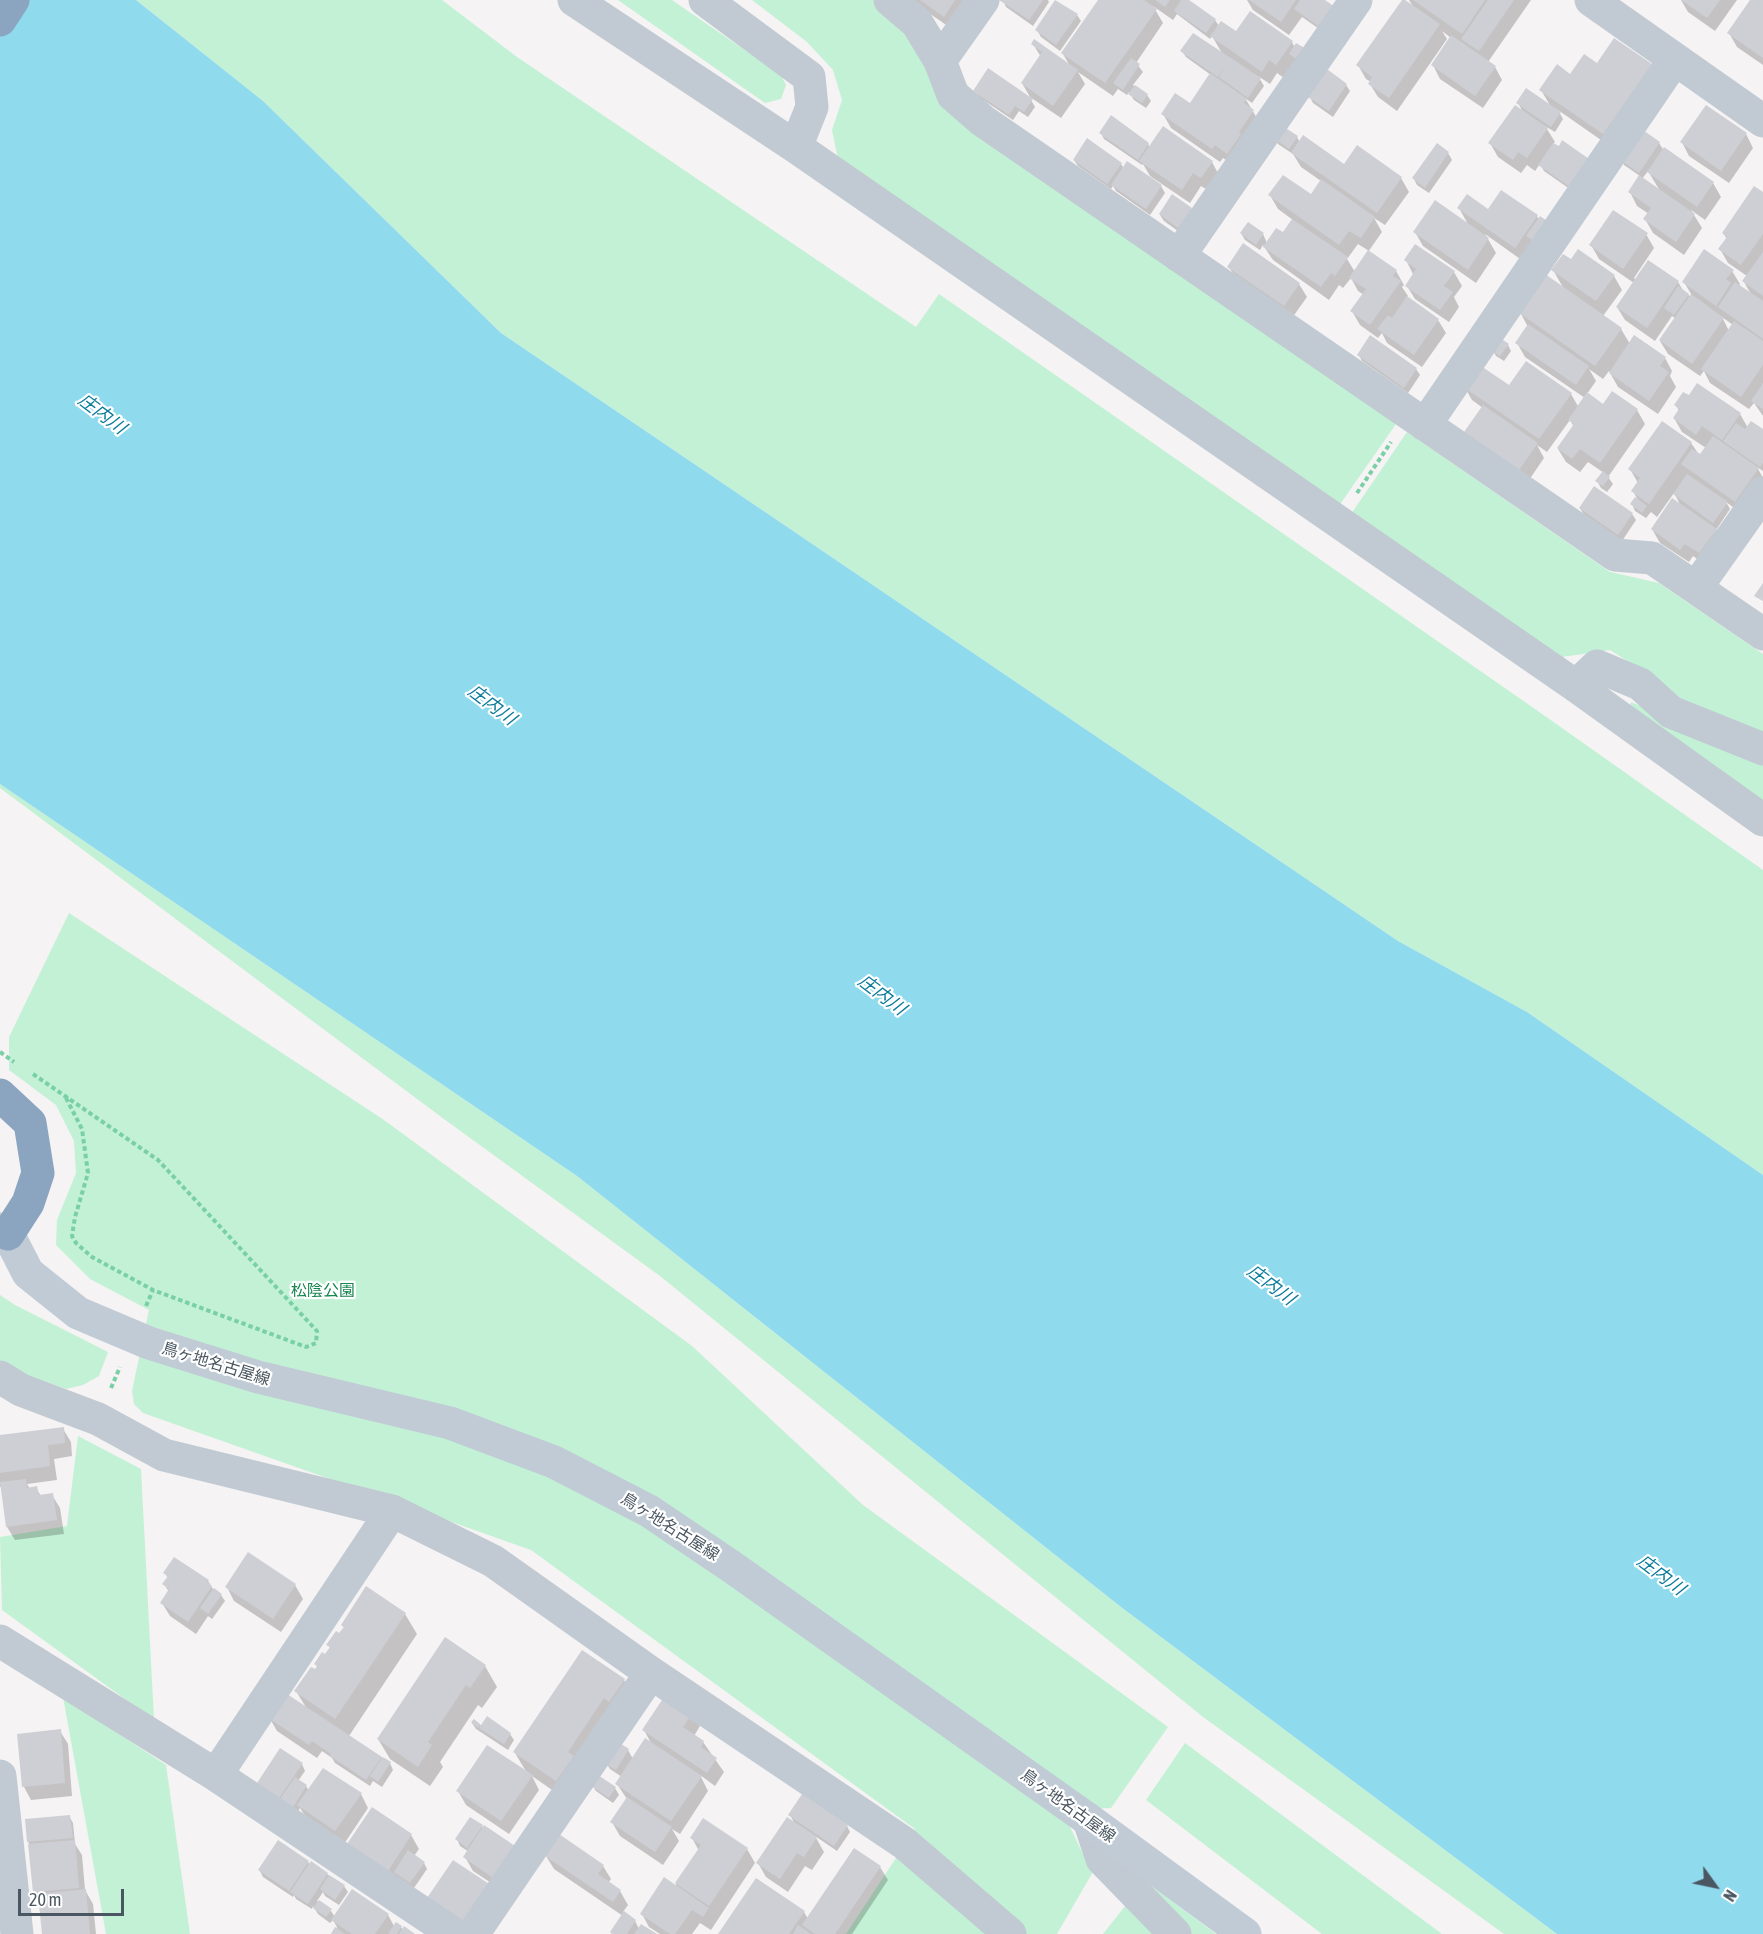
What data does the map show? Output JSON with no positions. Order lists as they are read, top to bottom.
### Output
{
  "streets": {
    "main road": ["鳥ヶ地名古屋線"]
  },
  "water": ["庄内川"],
  "parks": ["松陰公園"],
  "scale_bar": "20 m",
  "north": "bottom right"
}
